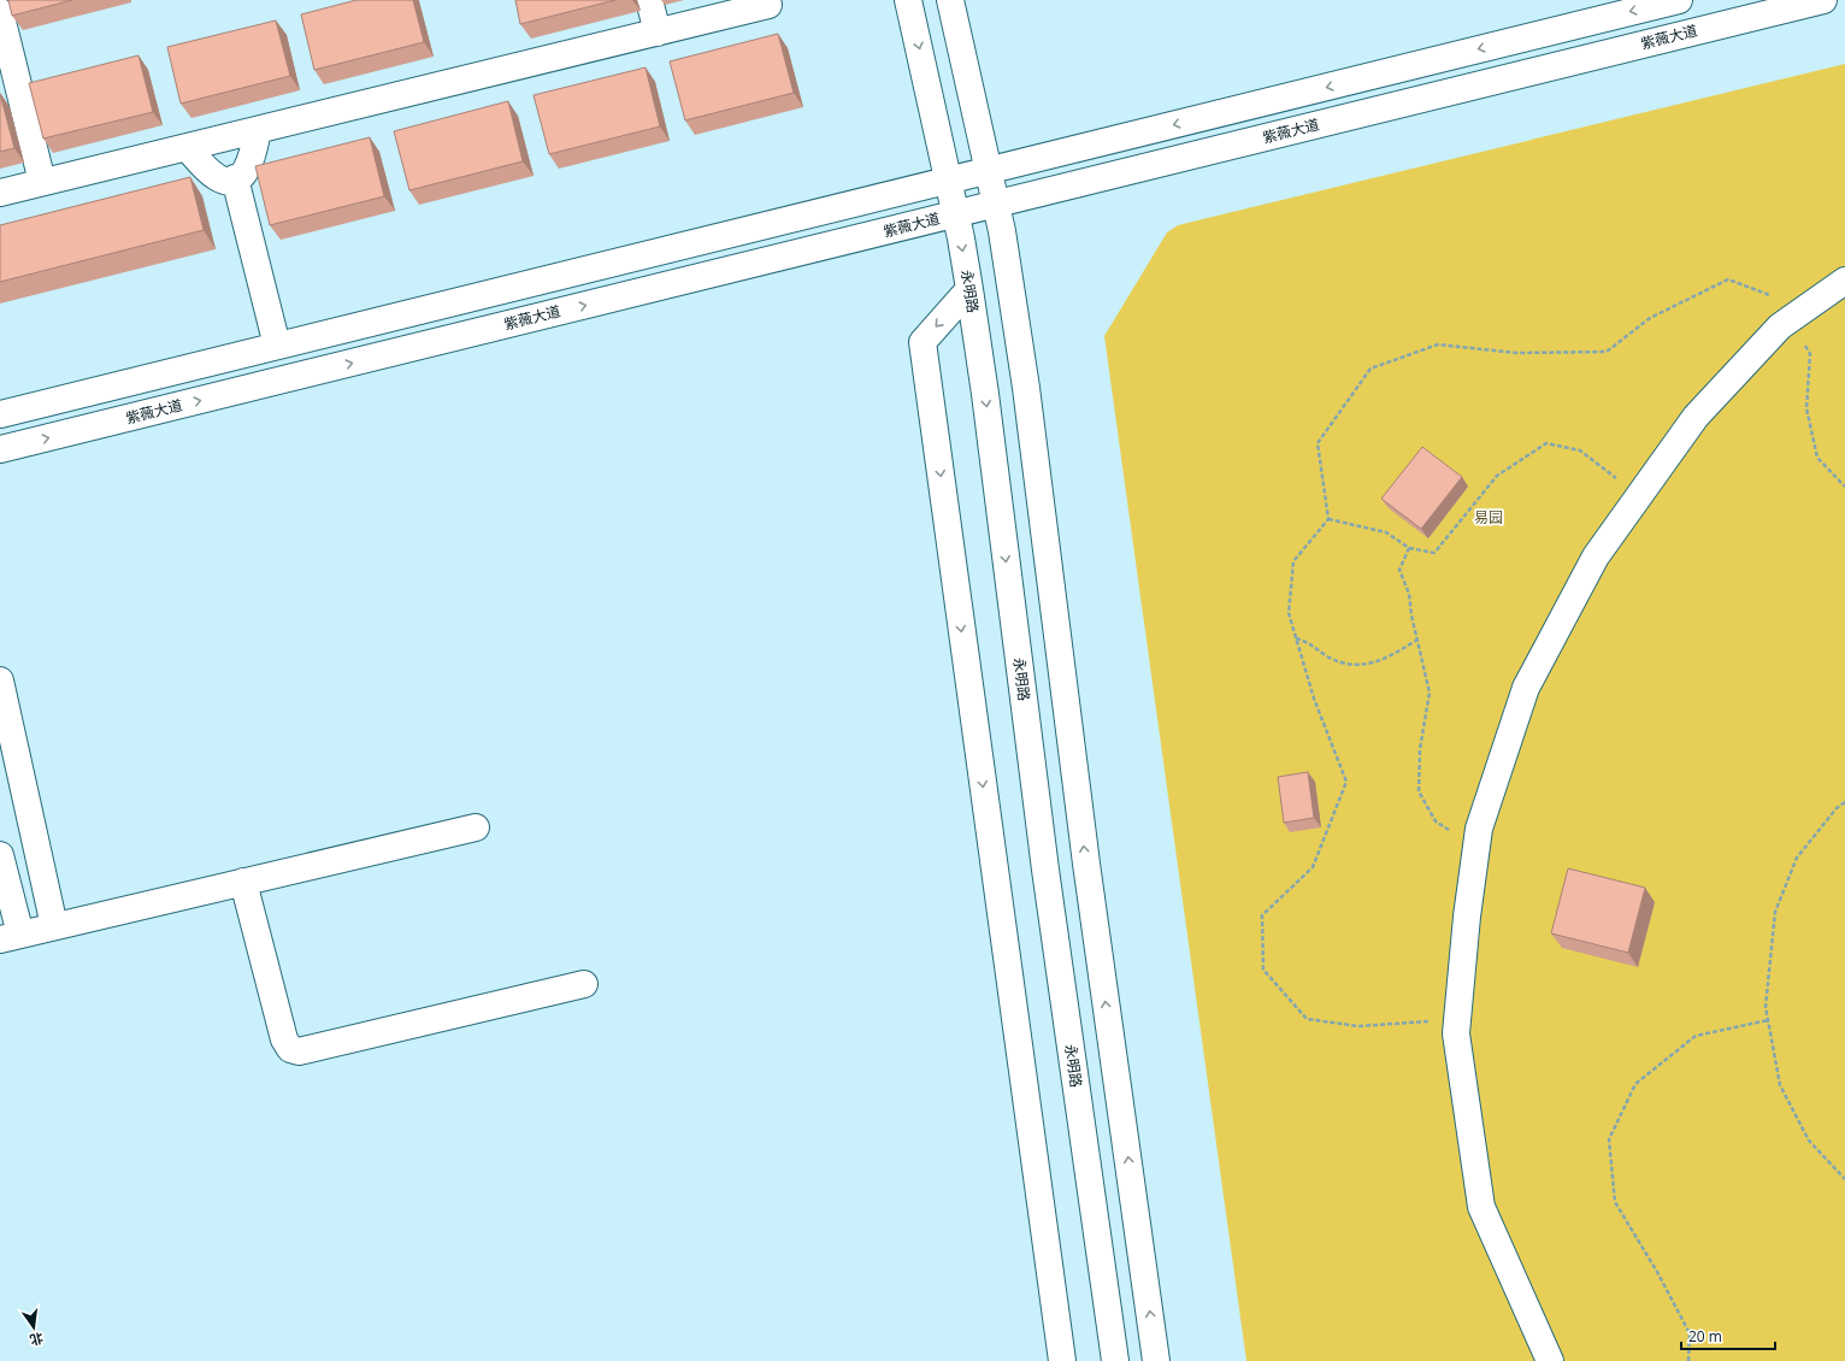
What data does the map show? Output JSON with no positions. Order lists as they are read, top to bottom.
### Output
{
  "streets": {
    "street": ["紫薇大道", "永明路"]
  },
  "crossings": [
    ["紫薇大道", "永明路"]
  ],
  "parks": ["易园"],
  "scale_bar": "20 m",
  "north": "bottom"
}
